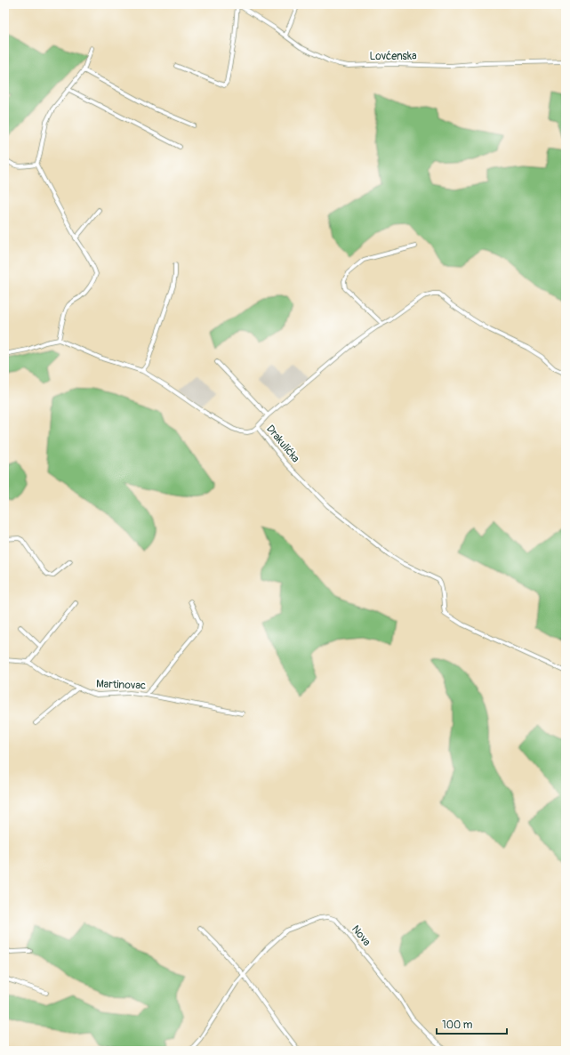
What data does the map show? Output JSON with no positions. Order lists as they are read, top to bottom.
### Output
{
  "streets": {
    "street": [
      "Lovćenska",
      "Drakulićka",
      "Martinovac",
      "Nova"
    ]
  },
  "scale_bar": "100 m"
}
